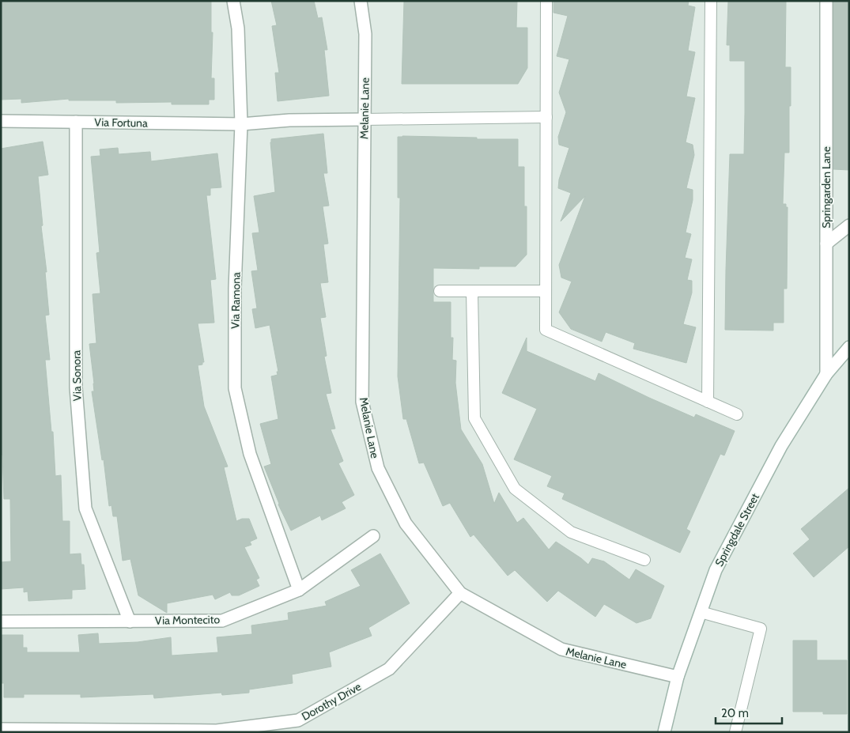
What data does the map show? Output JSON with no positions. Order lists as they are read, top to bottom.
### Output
{
  "streets": {
    "street": [
      "Melanie Lane",
      "Via Fortuna",
      "Springarden Lane",
      "Via Ramona",
      "Via Sonora",
      "Springdale Street",
      "Via Montecito",
      "Dorothy Drive"
    ]
  },
  "crossings": [
    ["Melanie Lane", "Via Fortuna"],
    ["Melanie Lane", "Springdale Street"],
    ["Melanie Lane", "Dorothy Drive"],
    ["Via Fortuna", "Via Ramona"],
    ["Via Fortuna", "Via Sonora"],
    ["Springarden Lane", "Springdale Street"],
    ["Via Ramona", "Via Montecito"],
    ["Via Sonora", "Via Montecito"]
  ],
  "scale_bar": "20 m"
}
